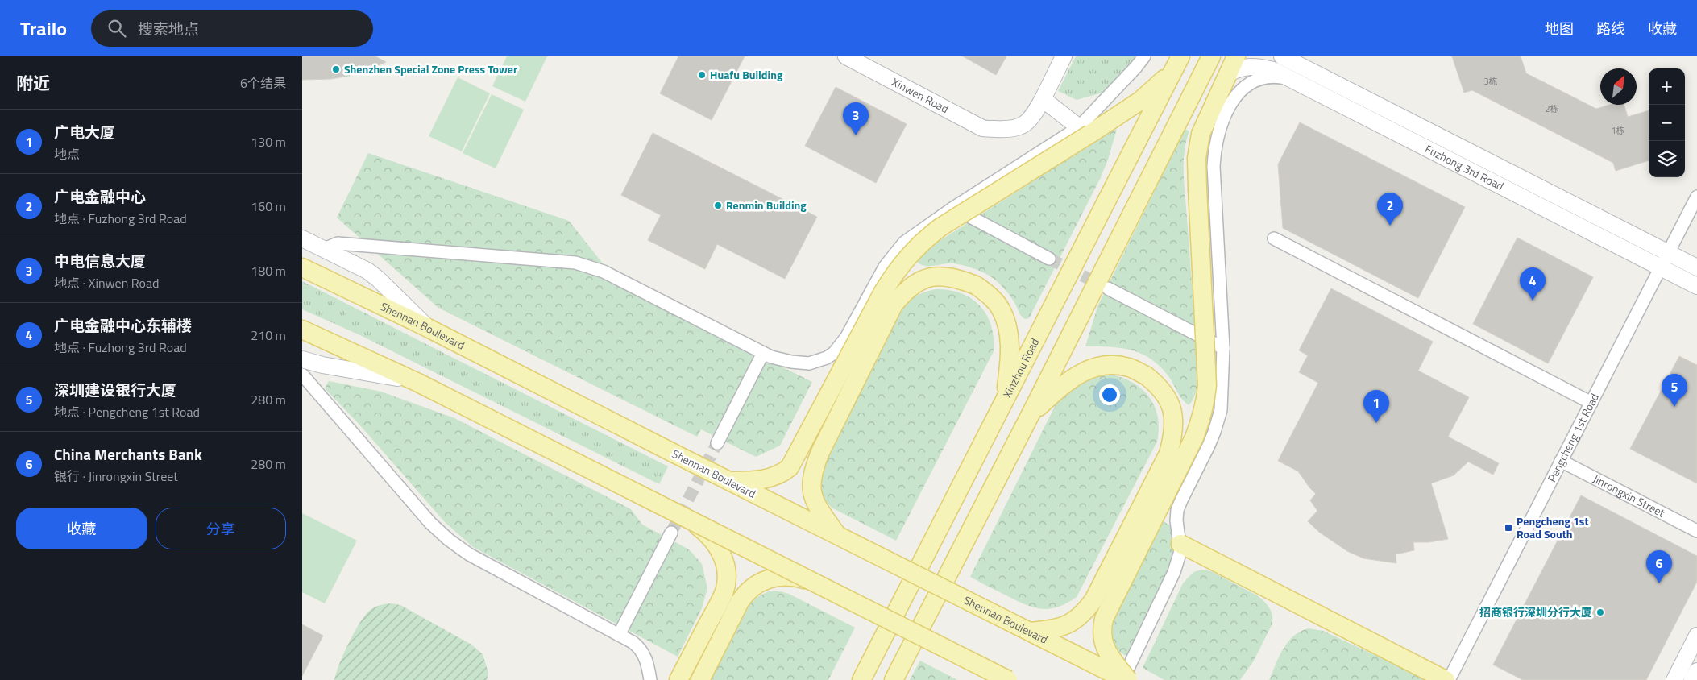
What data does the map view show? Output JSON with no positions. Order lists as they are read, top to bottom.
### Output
{
  "streets": {
    "main road": ["Shennan Boulevard", "Xinzhou Road"],
    "street": [
      "Xinwen Road",
      "Fuzhong 3rd Road",
      "Pengcheng 1st Road",
      "Jinrongxin Street"
    ]
  },
  "crossings": [
    ["Fuzhong 3rd Road", "Pengcheng 1st Road"],
    ["Pengcheng 1st Road", "Jinrongxin Street"]
  ],
  "places": {
    "other": [
      "Shenzhen Special Zone Press Tower",
      "Huafu Building",
      "Renmin Building",
      "招商银行深圳分行大厦"
    ],
    "transit": ["Pengcheng 1st Road South"]
  },
  "house_numbers": ["3栋", "2栋", "1栋"],
  "north": "top right",
  "page": {
    "header": "Trailo",
    "search": "搜索地点",
    "nav": ["地图", "路线", "收藏"],
    "heading": ["附近", "6个结果"],
    "map_buttons": ["+", "−"],
    "pins": [
      "3",
      "2",
      "4",
      "5",
      "1",
      "6"
    ],
    "list": [
      {
        "mark": "1",
        "name": "广电大厦",
        "note": "地点",
        "value": "130 m"
      },
      {
        "mark": "2",
        "name": "广电金融中心",
        "note": "地点 · Fuzhong 3rd Road",
        "value": "160 m"
      },
      {
        "mark": "3",
        "name": "中电信息大厦",
        "note": "地点 · Xinwen Road",
        "value": "180 m"
      },
      {
        "mark": "4",
        "name": "广电金融中心东辅楼",
        "note": "地点 · Fuzhong 3rd Road",
        "value": "210 m"
      },
      {
        "mark": "5",
        "name": "深圳建设银行大厦",
        "note": "地点 · Pengcheng 1st Road",
        "value": "280 m"
      },
      {
        "mark": "6",
        "name": "China Merchants Bank",
        "note": "银行 · Jinrongxin Street",
        "value": "280 m"
      }
    ],
    "buttons": ["收藏", "分享"]
  }
}
